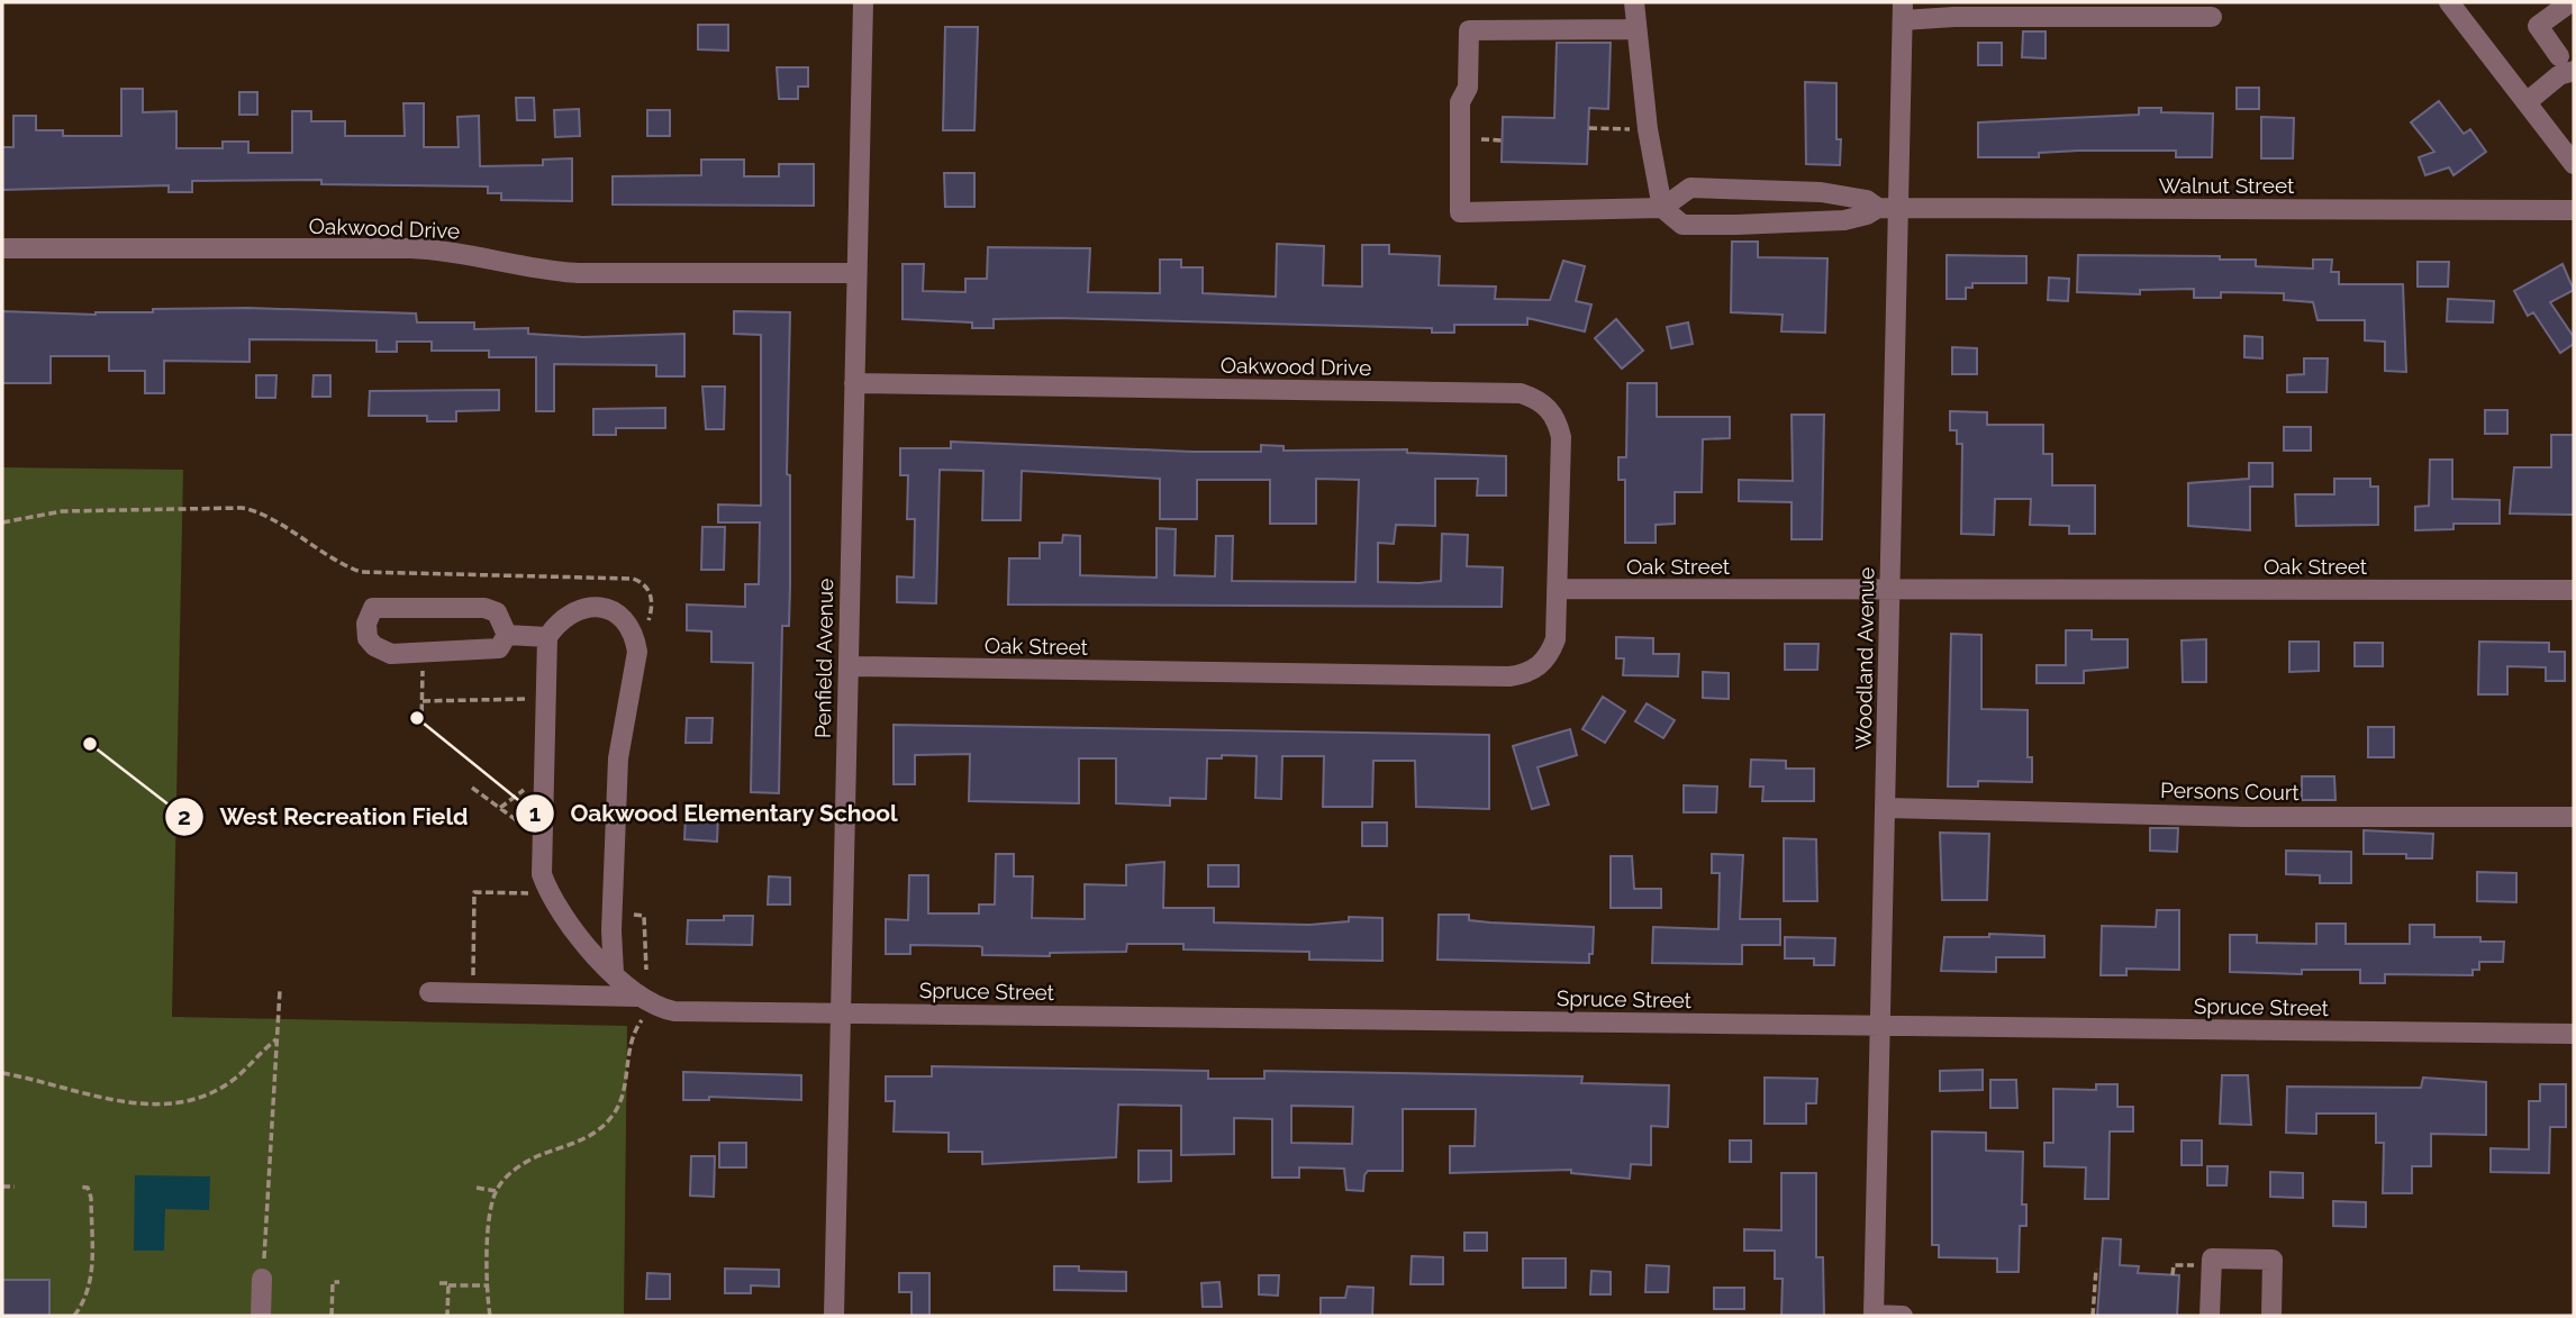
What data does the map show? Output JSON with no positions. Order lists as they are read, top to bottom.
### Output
{
  "streets": {
    "street": [
      "Walnut Street",
      "Oakwood Drive",
      "Oak Street",
      "Penfield Avenue",
      "Woodland Avenue",
      "Persons Court",
      "Spruce Street"
    ]
  },
  "crossings": [
    ["Walnut Street", "Woodland Avenue"],
    ["Oakwood Drive", "Oak Street"],
    ["Oakwood Drive", "Penfield Avenue"],
    ["Oak Street", "Penfield Avenue"],
    ["Oak Street", "Woodland Avenue"],
    ["Penfield Avenue", "Spruce Street"],
    ["Woodland Avenue", "Persons Court"],
    ["Woodland Avenue", "Spruce Street"]
  ],
  "places": ["Oakwood Elementary School", "West Recreation Field"]
}
